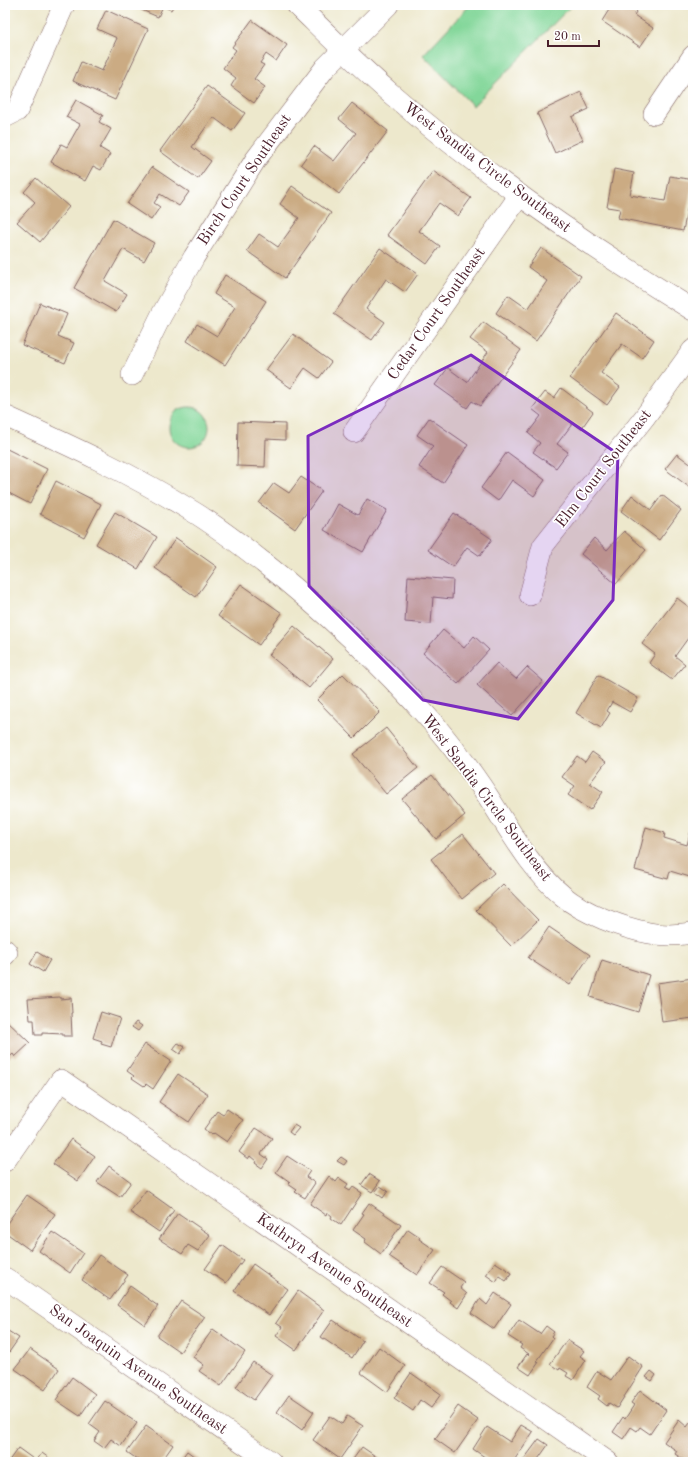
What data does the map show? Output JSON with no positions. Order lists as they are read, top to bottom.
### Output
{
  "streets": {
    "street": [
      "West Sandia Circle Southeast",
      "Birch Court Southeast",
      "Cedar Court Southeast",
      "Elm Court Southeast",
      "Kathryn Avenue Southeast",
      "San Joaquin Avenue Southeast"
    ]
  },
  "crossings": [
    ["West Sandia Circle Southeast", "Birch Court Southeast"],
    ["West Sandia Circle Southeast", "Cedar Court Southeast"]
  ],
  "scale_bar": "20 m"
}
